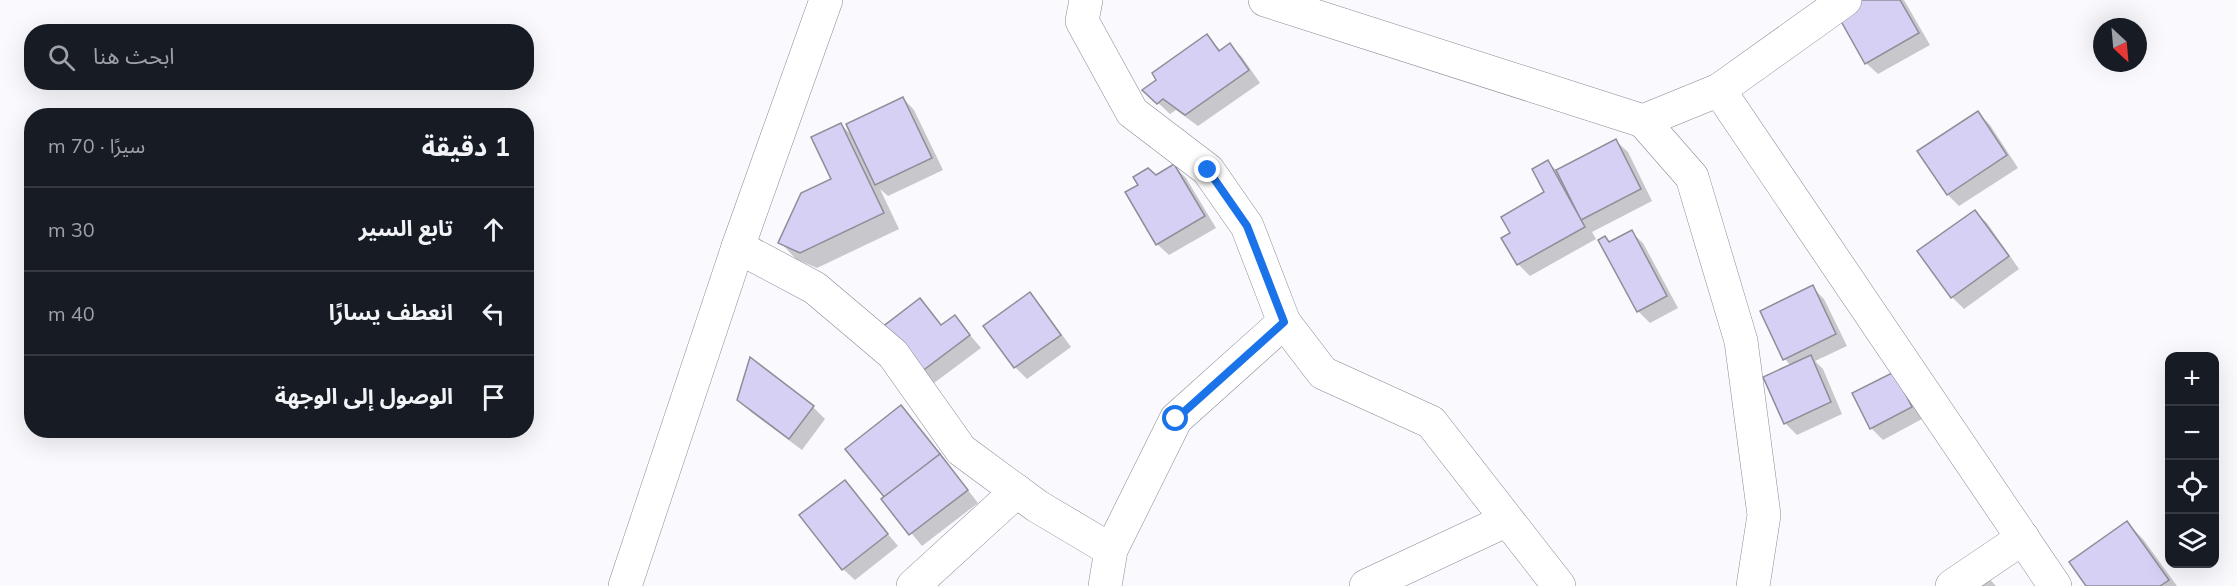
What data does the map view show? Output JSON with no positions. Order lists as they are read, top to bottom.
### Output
{
  "north": "bottom right",
  "page": {
    "search": "ابحث هنا",
    "heading": ["1 دقيقة", "سيرًا · 70 m"],
    "list": [
      ["تابع السير", "30 m"],
      ["انعطف يسارًا", "40 m"],
      "الوصول إلى الوجهة"
    ],
    "map_buttons": ["+", "−"]
  }
}
